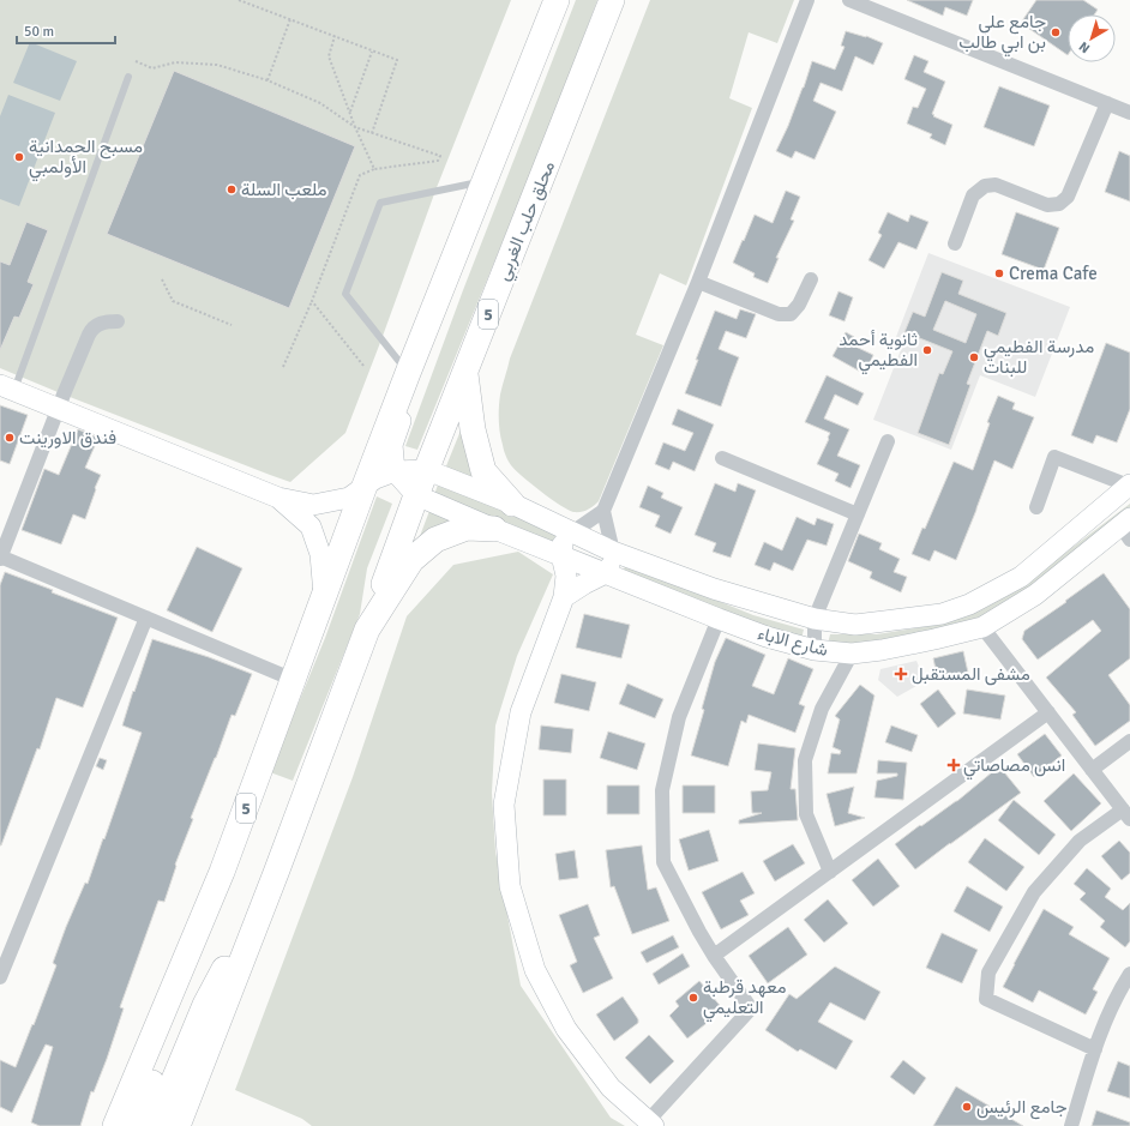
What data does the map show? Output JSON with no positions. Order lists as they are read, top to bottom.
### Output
{
  "streets": {
    "highway": ["محلق حلب الغربي", "5"],
    "main road": ["شارع الاباء"]
  },
  "crossings": [
    ["محلق حلب الغربي", "5"],
    ["محلق حلب الغربي", "شارع الاباء"]
  ],
  "places": {
    "other": [
      "جامع علي بن ابي طالب",
      "مسبح الحمدانية الأولمبي",
      "ملعب السلة",
      "Crema Cafe",
      "ثانوية أحمد الفطيمي",
      "مدرسة الفطيمي للبنات",
      "فندق الاورينت",
      "معهد قرطبة التعليمي",
      "جامع الرئيس"
    ],
    "health": ["مشفى المستقبل", "انس مصاصاتي"]
  },
  "scale_bar": "50 m",
  "north": "bottom left"
}
